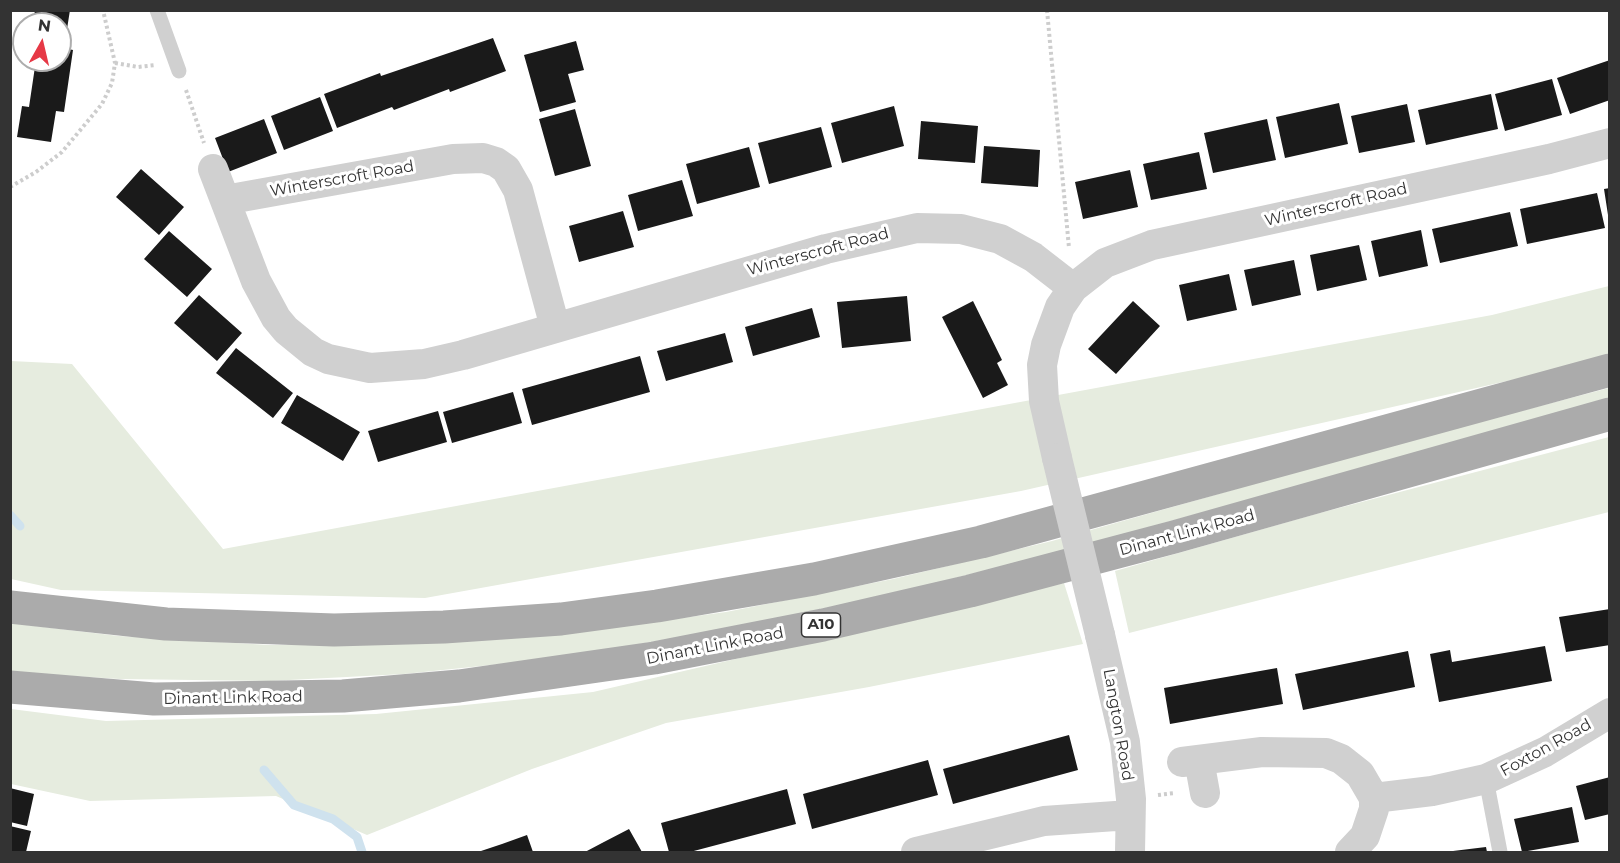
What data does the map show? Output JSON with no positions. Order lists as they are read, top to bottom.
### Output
{
  "streets": {
    "main road": ["Dinant Link Road", "A10"],
    "street": ["Winterscroft Road", "Langton Road", "Foxton Road"]
  },
  "crossings": [
    ["Winterscroft Road", "Langton Road"]
  ],
  "north": "top"
}
